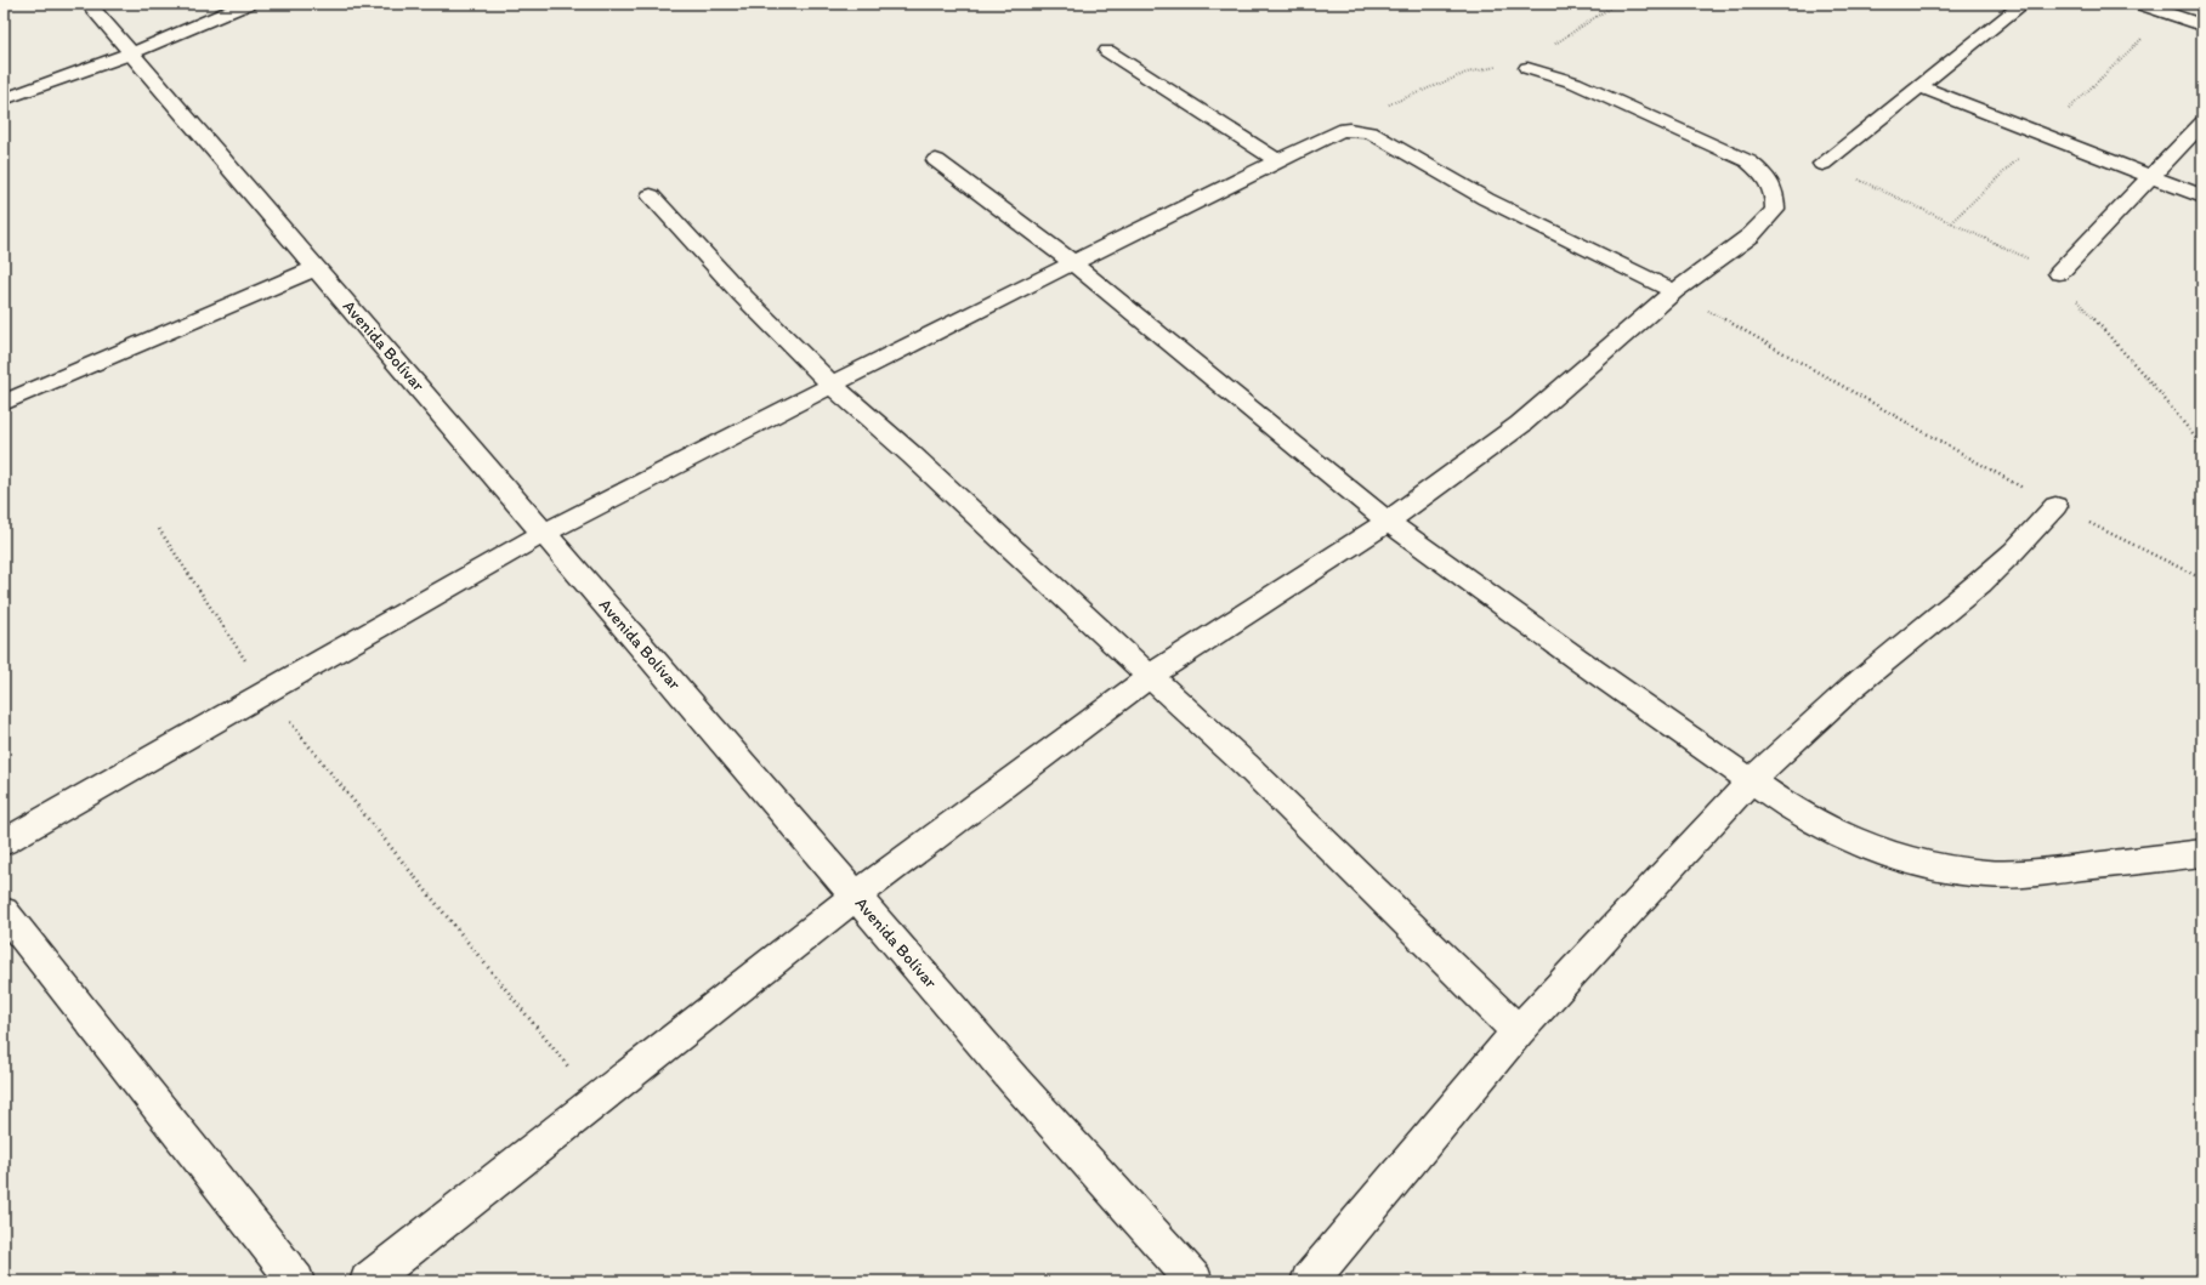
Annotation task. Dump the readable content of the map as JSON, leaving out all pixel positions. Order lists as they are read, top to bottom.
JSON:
{
  "streets": {
    "street": ["Avenida Bolívar"]
  }
}
